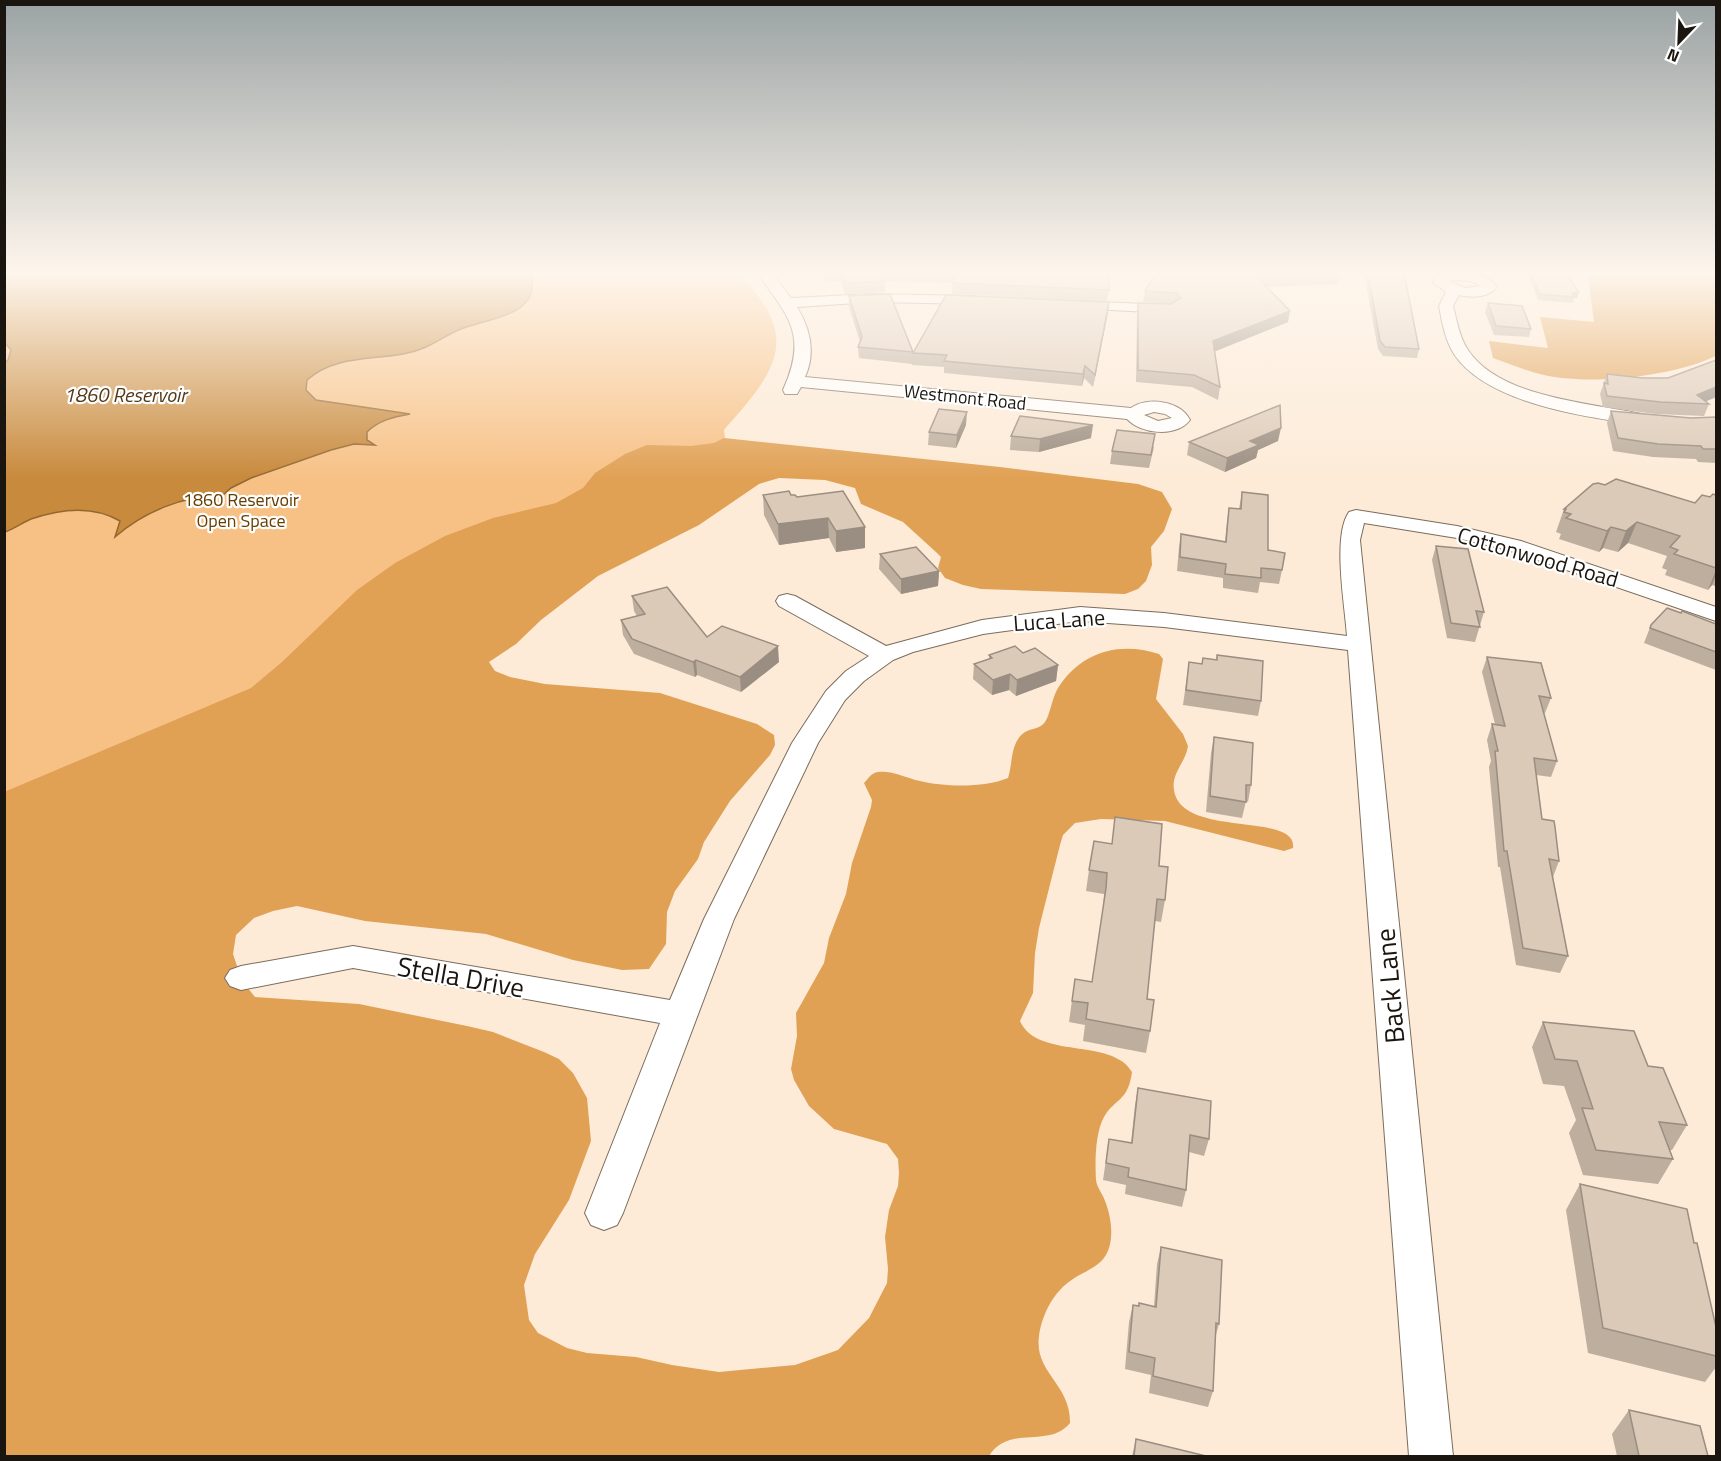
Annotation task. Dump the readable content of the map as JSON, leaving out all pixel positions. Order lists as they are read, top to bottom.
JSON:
{
  "streets": {
    "street": [
      "Westmont Road",
      "Cottonwood Road",
      "Luca Lane",
      "Stella Drive",
      "Back Lane"
    ]
  },
  "crossings": [
    ["Cottonwood Road", "Back Lane"],
    ["Luca Lane", "Stella Drive"],
    ["Luca Lane", "Back Lane"]
  ],
  "water": ["1860 Reservoir"],
  "parks": ["1860 Reservoir Open Space"],
  "north": "bottom left"
}
